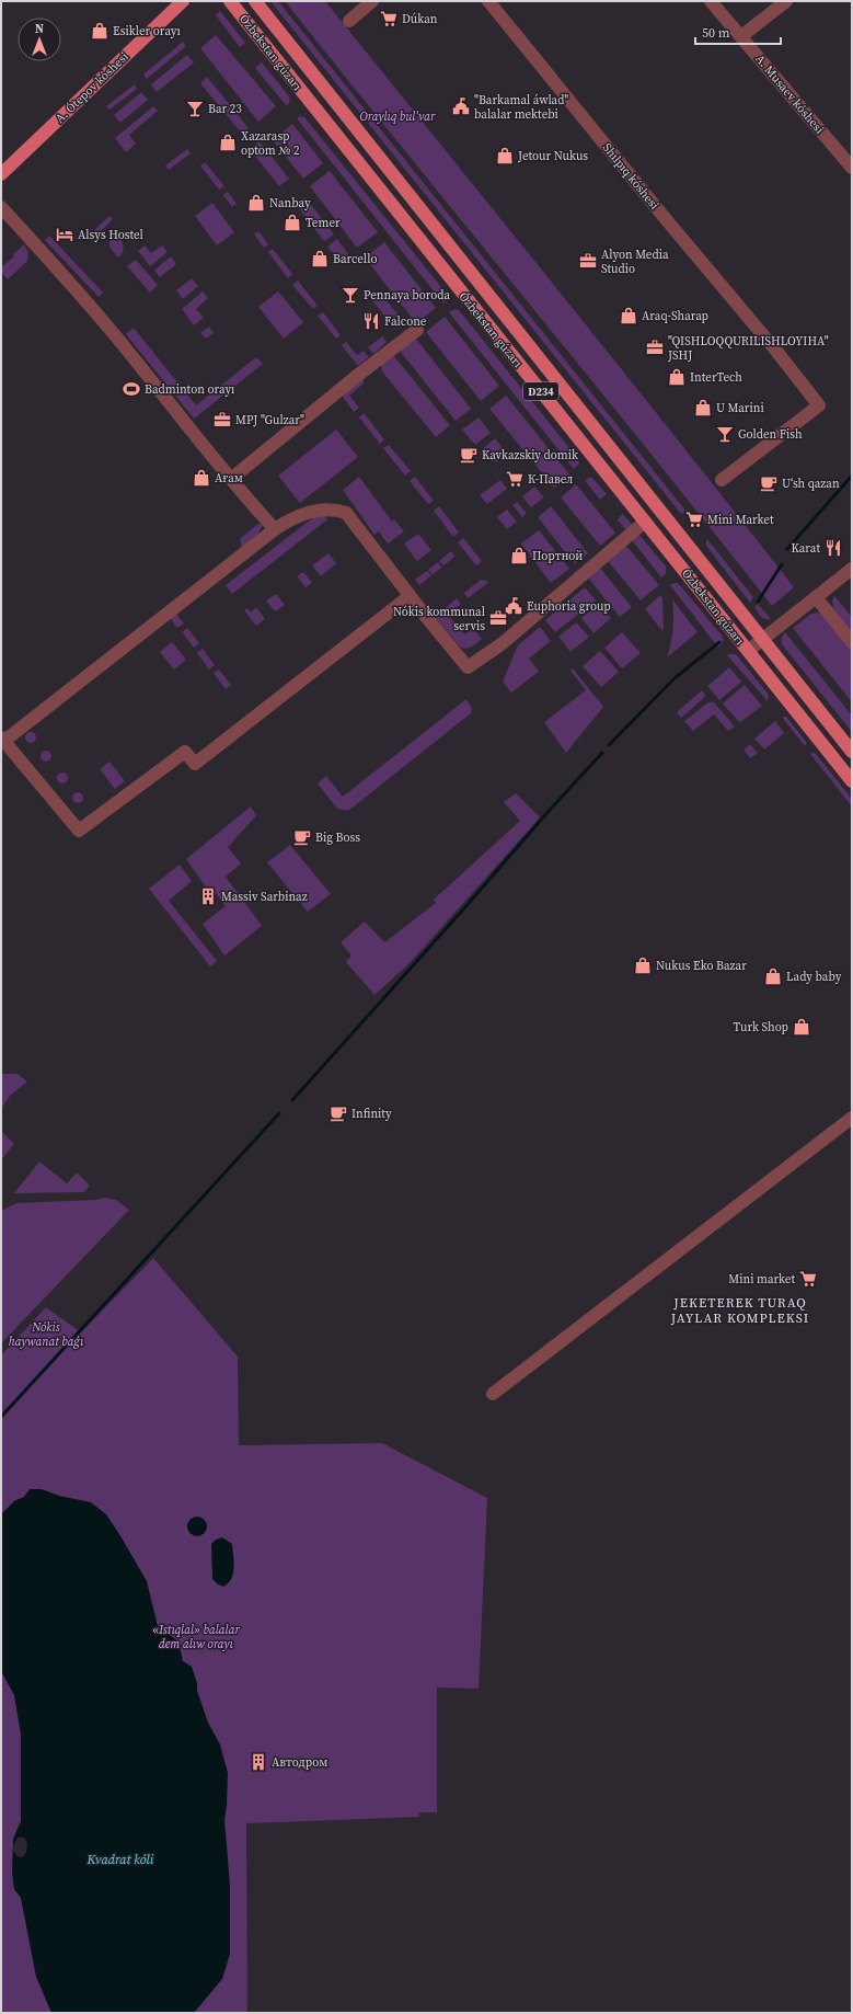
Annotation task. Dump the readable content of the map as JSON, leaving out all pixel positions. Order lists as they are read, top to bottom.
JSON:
{
  "streets": {
    "main road": ["Ózbekstan gúzarı", "A. Ótepov kóshesi", "D234"],
    "street": ["A. Musaev kóshesi", "Shılpıq kóshesi"]
  },
  "districts": ["JEKETEREK TURAQ JAYLAR KOMPLEKSI"],
  "water": ["Kvadrat kóli"],
  "parks": ["Oraylıq bul'var", "Nókis haywanat baǵı", "«Istıqlal» balalar dem alıw orayı"],
  "places": {
    "supermarket": [
      "Dúkan",
      "К-Павел",
      "Mini Market",
      "Mini market"
    ],
    "shop": [
      "Esikler orayı",
      "Xazarasp optom № 2",
      "Jetour Nukus",
      "Nanbay",
      "Temer",
      "Barcello",
      "Araq-Sharap",
      "InterTech",
      "U Marini",
      "Ағам",
      "Портной",
      "Nukus Eko Bazar",
      "Lady baby",
      "Turk Shop"
    ],
    "public building": ["\"Barkamal áwlad\" balalar mektebi", "Euphoria group"],
    "bar": ["Bar 23", "Pennaya boroda", "Golden Fish"],
    "hotel": ["Alsys Hostel"],
    "office": [
      "Alyon Media Studio",
      "\"QISHLOQQURILISHLOYIHA\" JSHJ",
      "MPJ \"Gulzar\"",
      "Nókis kommunal servis"
    ],
    "restaurant": ["Falcone", "Karat"],
    "sports": ["Badminton orayı"],
    "cafe": [
      "Kavkazskiy domik",
      "Uʻsh qazan",
      "Big Boss",
      "Infinity"
    ],
    "building": ["Massiv Sarbinaz", "Автодром"]
  },
  "scale_bar": "50 m",
  "north": "top"
}
